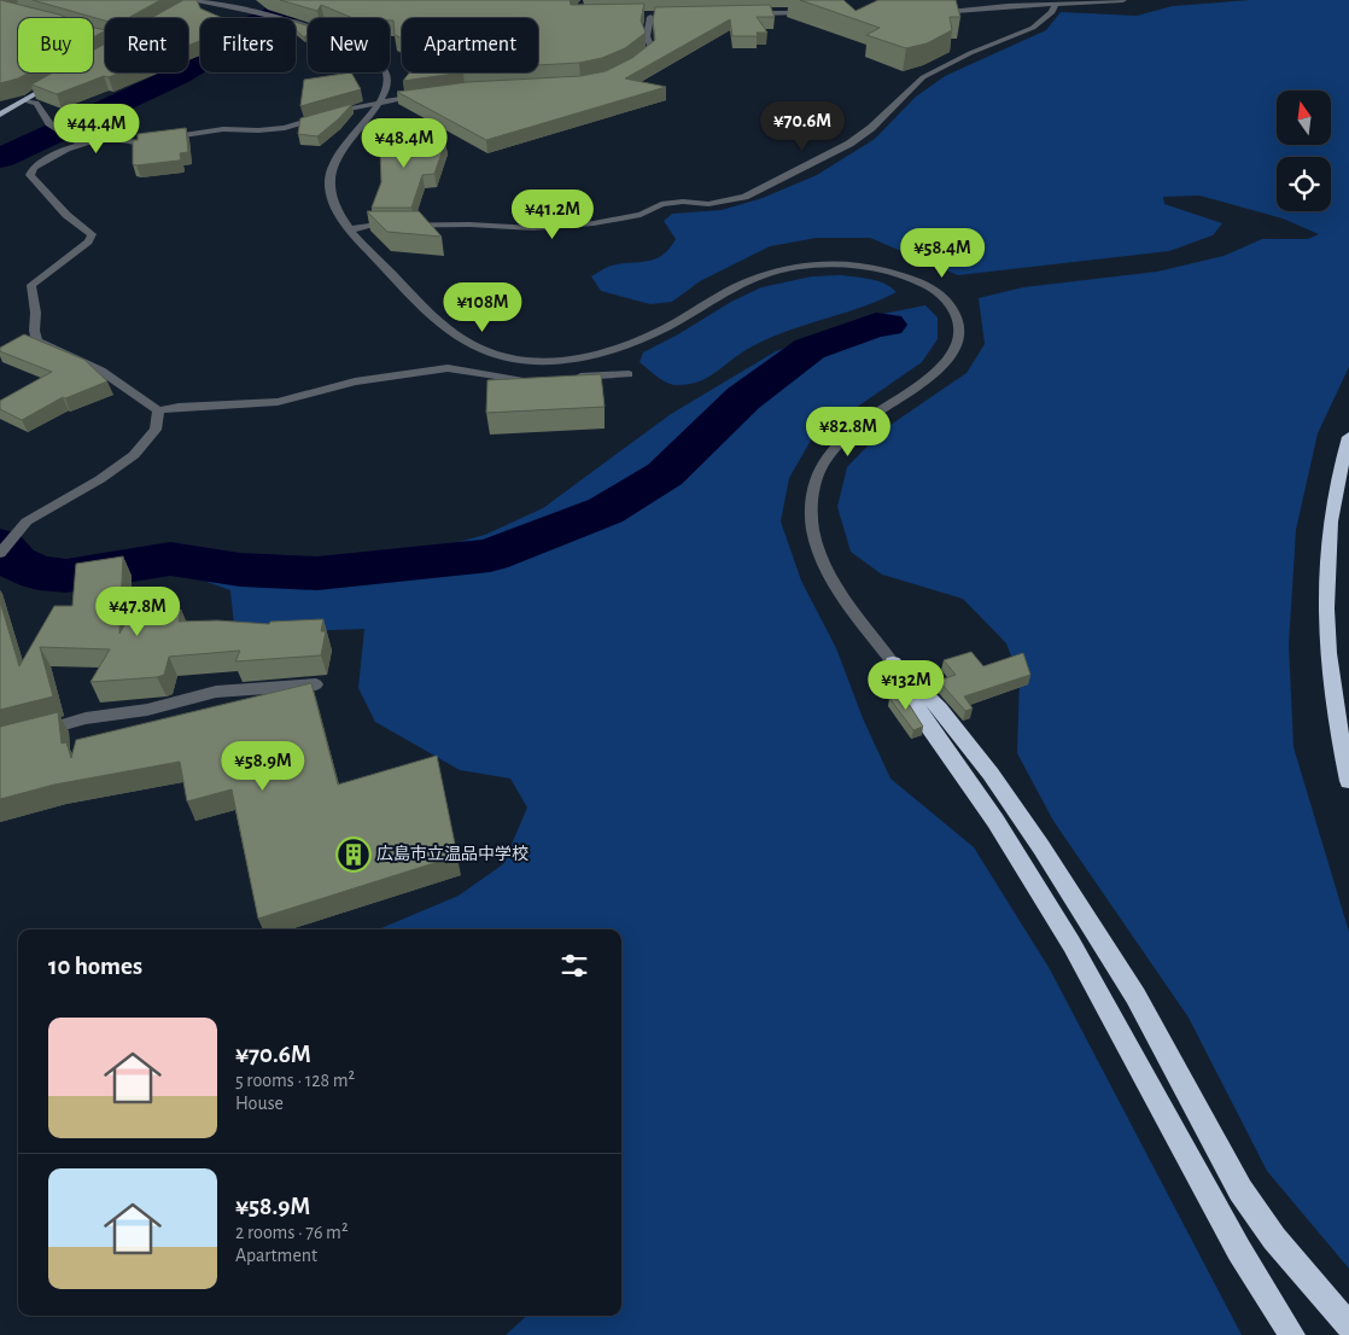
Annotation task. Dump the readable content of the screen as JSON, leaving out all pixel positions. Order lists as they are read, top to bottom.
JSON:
{
  "places": {
    "building": ["広島市立温品中学校"]
  },
  "north": "top",
  "page": {
    "chip": [
      "Buy",
      "Rent",
      "Filters",
      "New",
      "Apartment"
    ],
    "price": [
      "¥70.6M",
      "¥44.4M",
      "¥48.4M",
      "¥41.2M",
      "¥58.4M",
      "¥108M",
      "¥82.8M",
      "¥47.8M",
      "¥132M",
      "¥58.9M"
    ],
    "heading": "10 homes",
    "list": [
      {
        "name": "¥70.6M",
        "note": "5 rooms · 128 m² · House"
      },
      {
        "name": "¥58.9M",
        "note": "2 rooms · 76 m² · Apartment"
      }
    ]
  }
}
